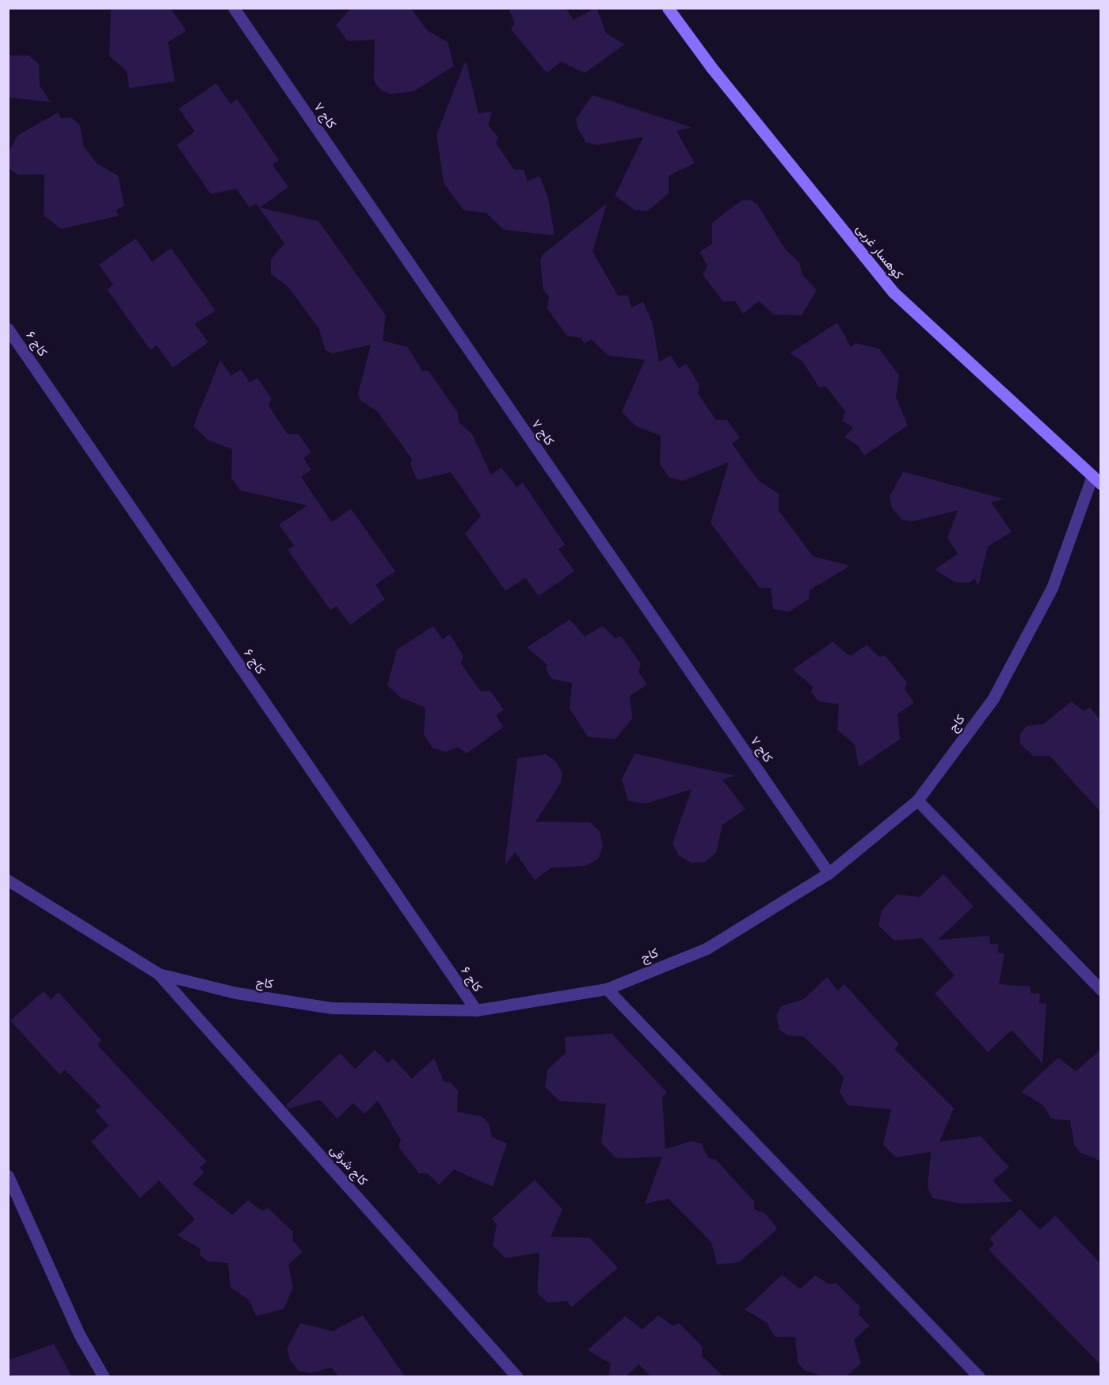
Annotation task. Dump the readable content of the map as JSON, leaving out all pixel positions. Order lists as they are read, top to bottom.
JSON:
{
  "streets": {
    "street": [
      "کاج ۷",
      "کوهسار غربی",
      "کاج ۶",
      "کاج",
      "کاج شرقی"
    ]
  },
  "crossings": [
    ["کاج ۷", "کاج"],
    ["کوهسار غربی", "کاج"],
    ["کاج ۶", "کاج"],
    ["کاج", "کاج شرقی"]
  ]
}
